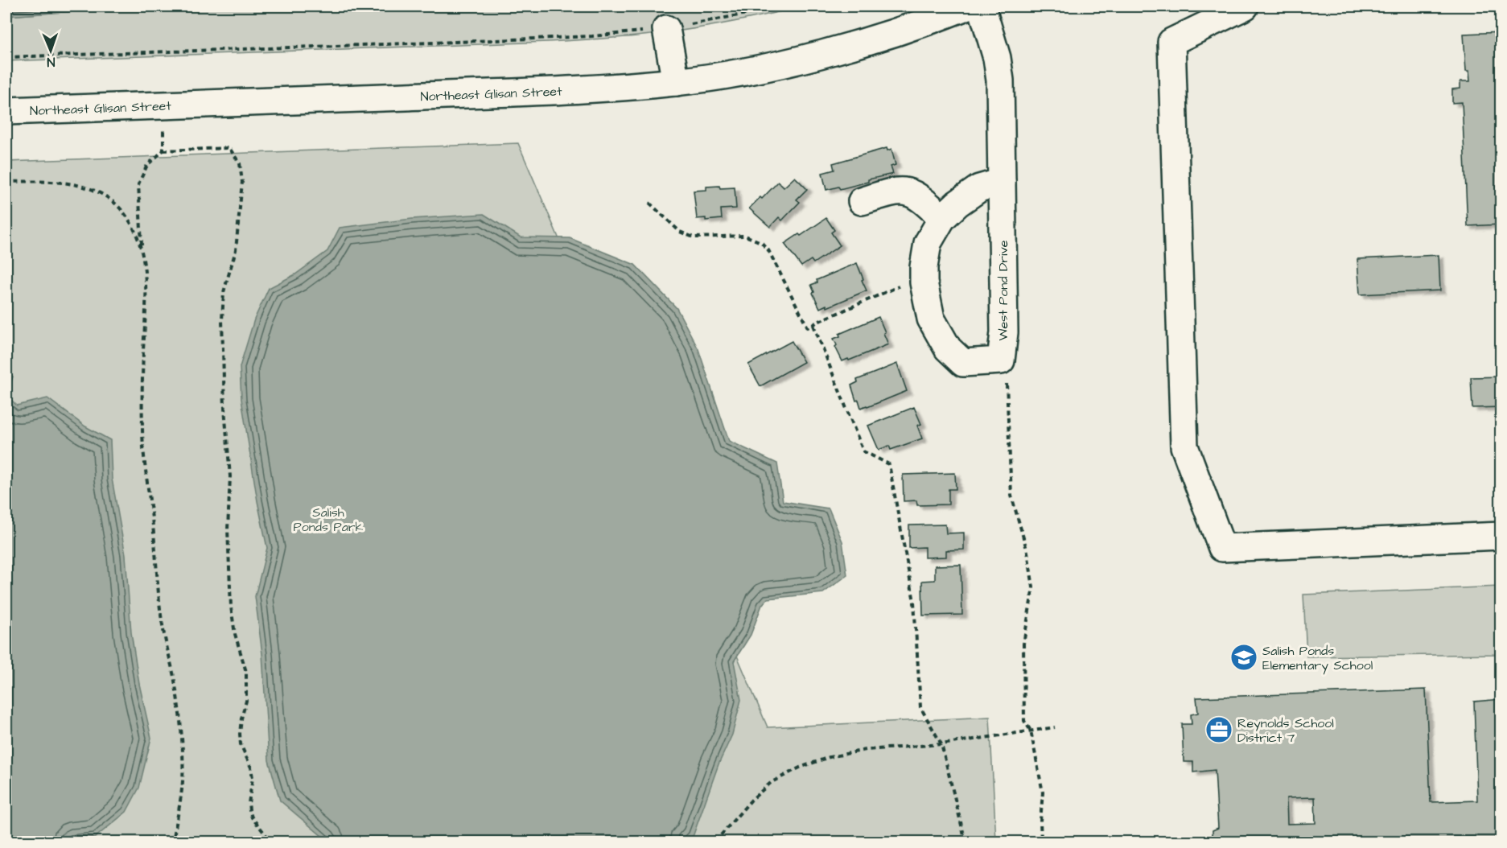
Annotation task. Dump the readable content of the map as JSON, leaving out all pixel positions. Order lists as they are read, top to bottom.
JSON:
{
  "streets": {
    "main road": ["Northeast Glisan Street", "West Pond Drive"]
  },
  "parks": ["Salish Ponds Park"],
  "places": {
    "school or university": ["Salish Ponds Elementary School"],
    "office": ["Reynolds School District 7"]
  },
  "north": "bottom"
}
